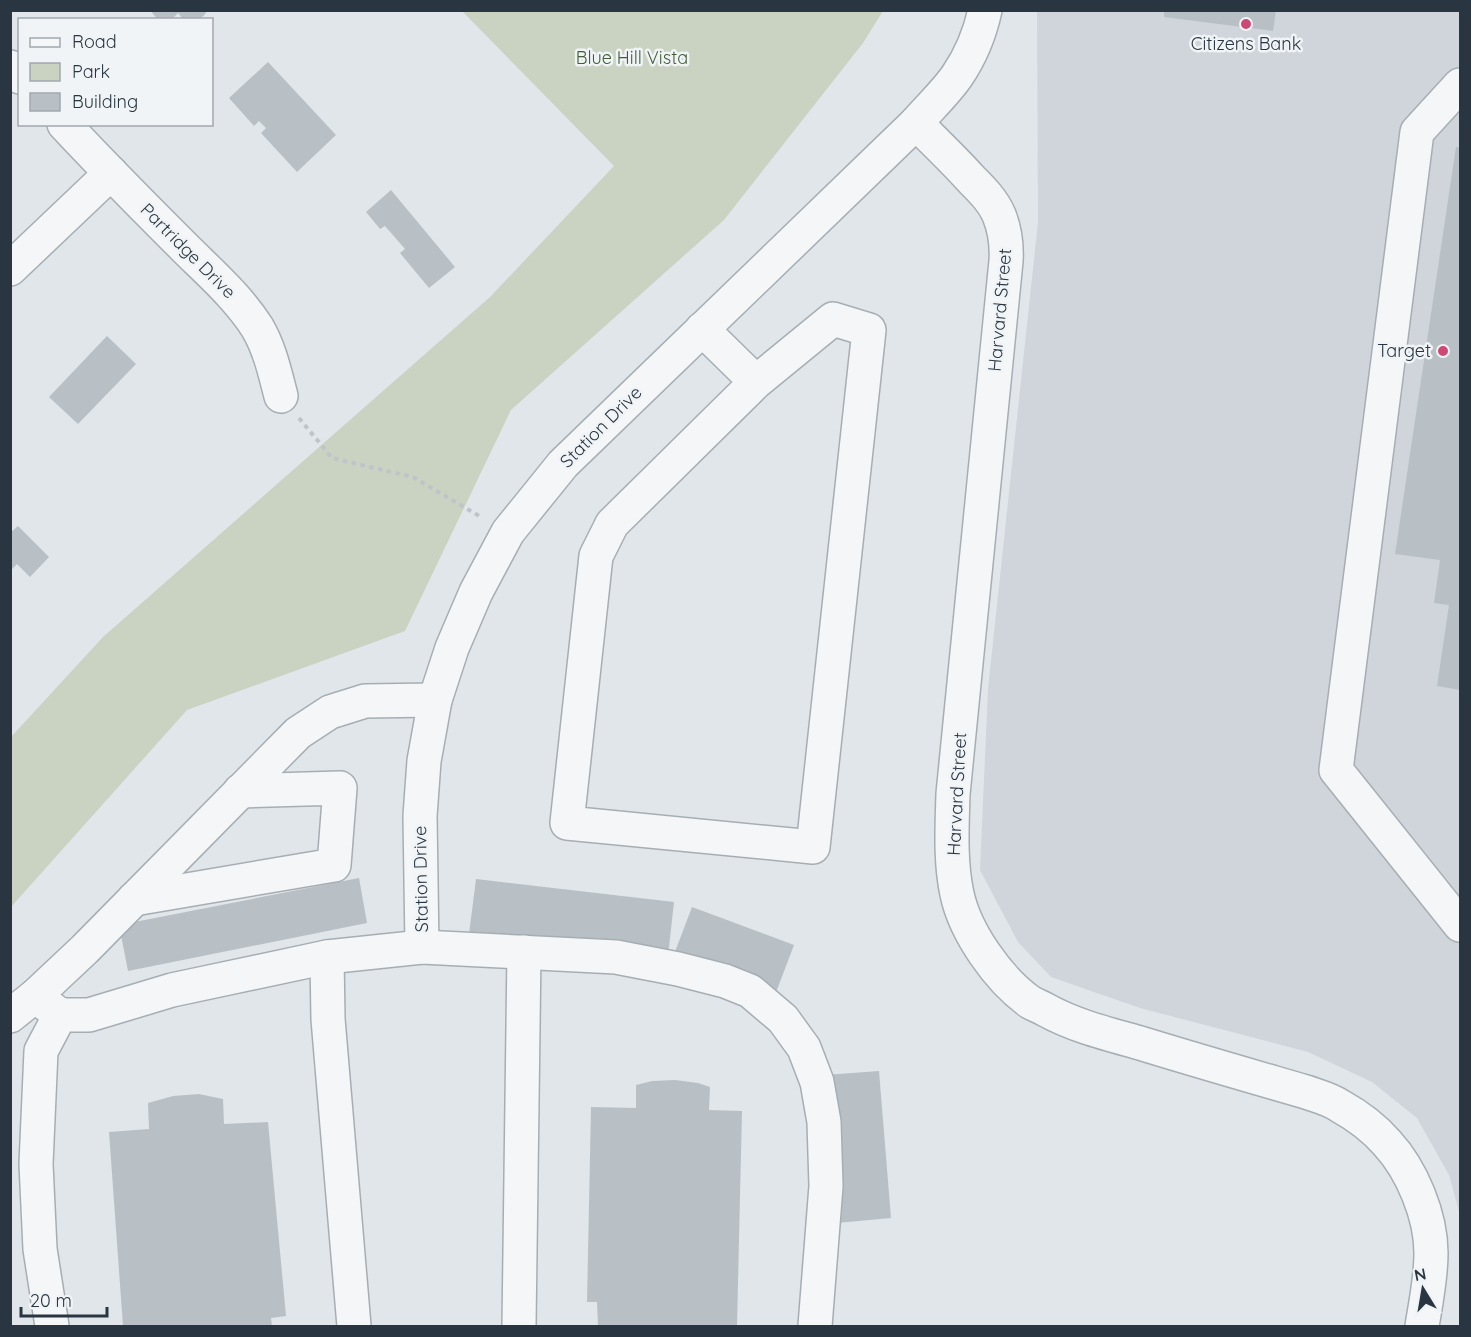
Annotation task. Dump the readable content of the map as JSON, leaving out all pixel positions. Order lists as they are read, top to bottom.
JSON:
{
  "streets": {
    "street": ["Partridge Drive", "Harvard Street", "Station Drive"]
  },
  "crossings": [
    ["Harvard Street", "Station Drive"]
  ],
  "parks": ["Blue Hill Vista"],
  "places": ["Citizens Bank", "Target"],
  "legend": ["Road", "Park", "Building"],
  "scale_bar": "20 m",
  "north": "top"
}
